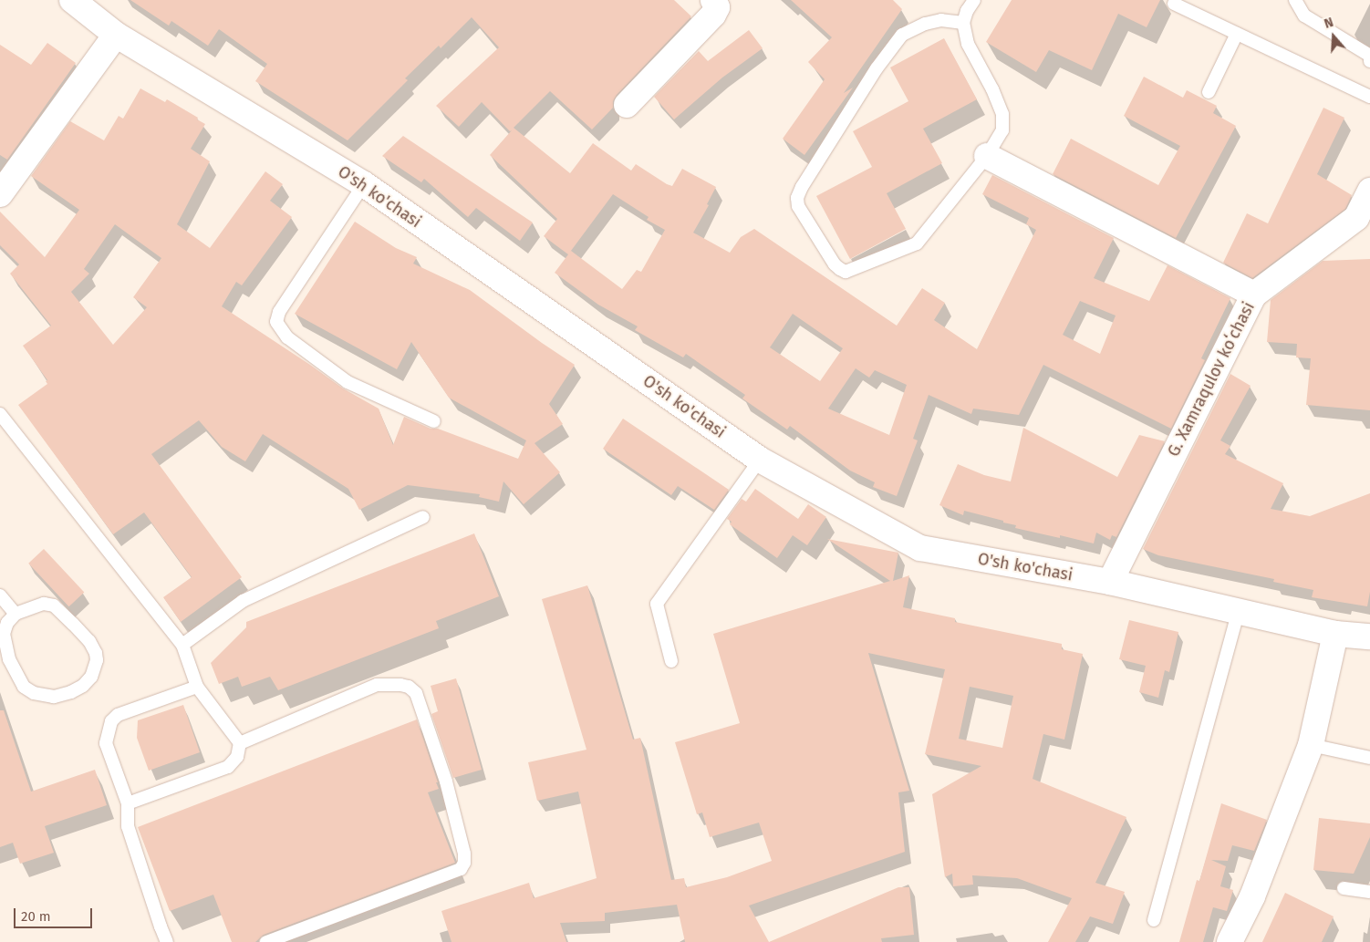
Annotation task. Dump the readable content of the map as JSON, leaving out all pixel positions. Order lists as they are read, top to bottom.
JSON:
{
  "streets": {
    "street": ["O'sh ko'chasi", "G. Xamraqulov koʻchasi"]
  },
  "crossings": [
    ["O'sh ko'chasi", "G. Xamraqulov koʻchasi"]
  ],
  "scale_bar": "20 m",
  "north": "top"
}
